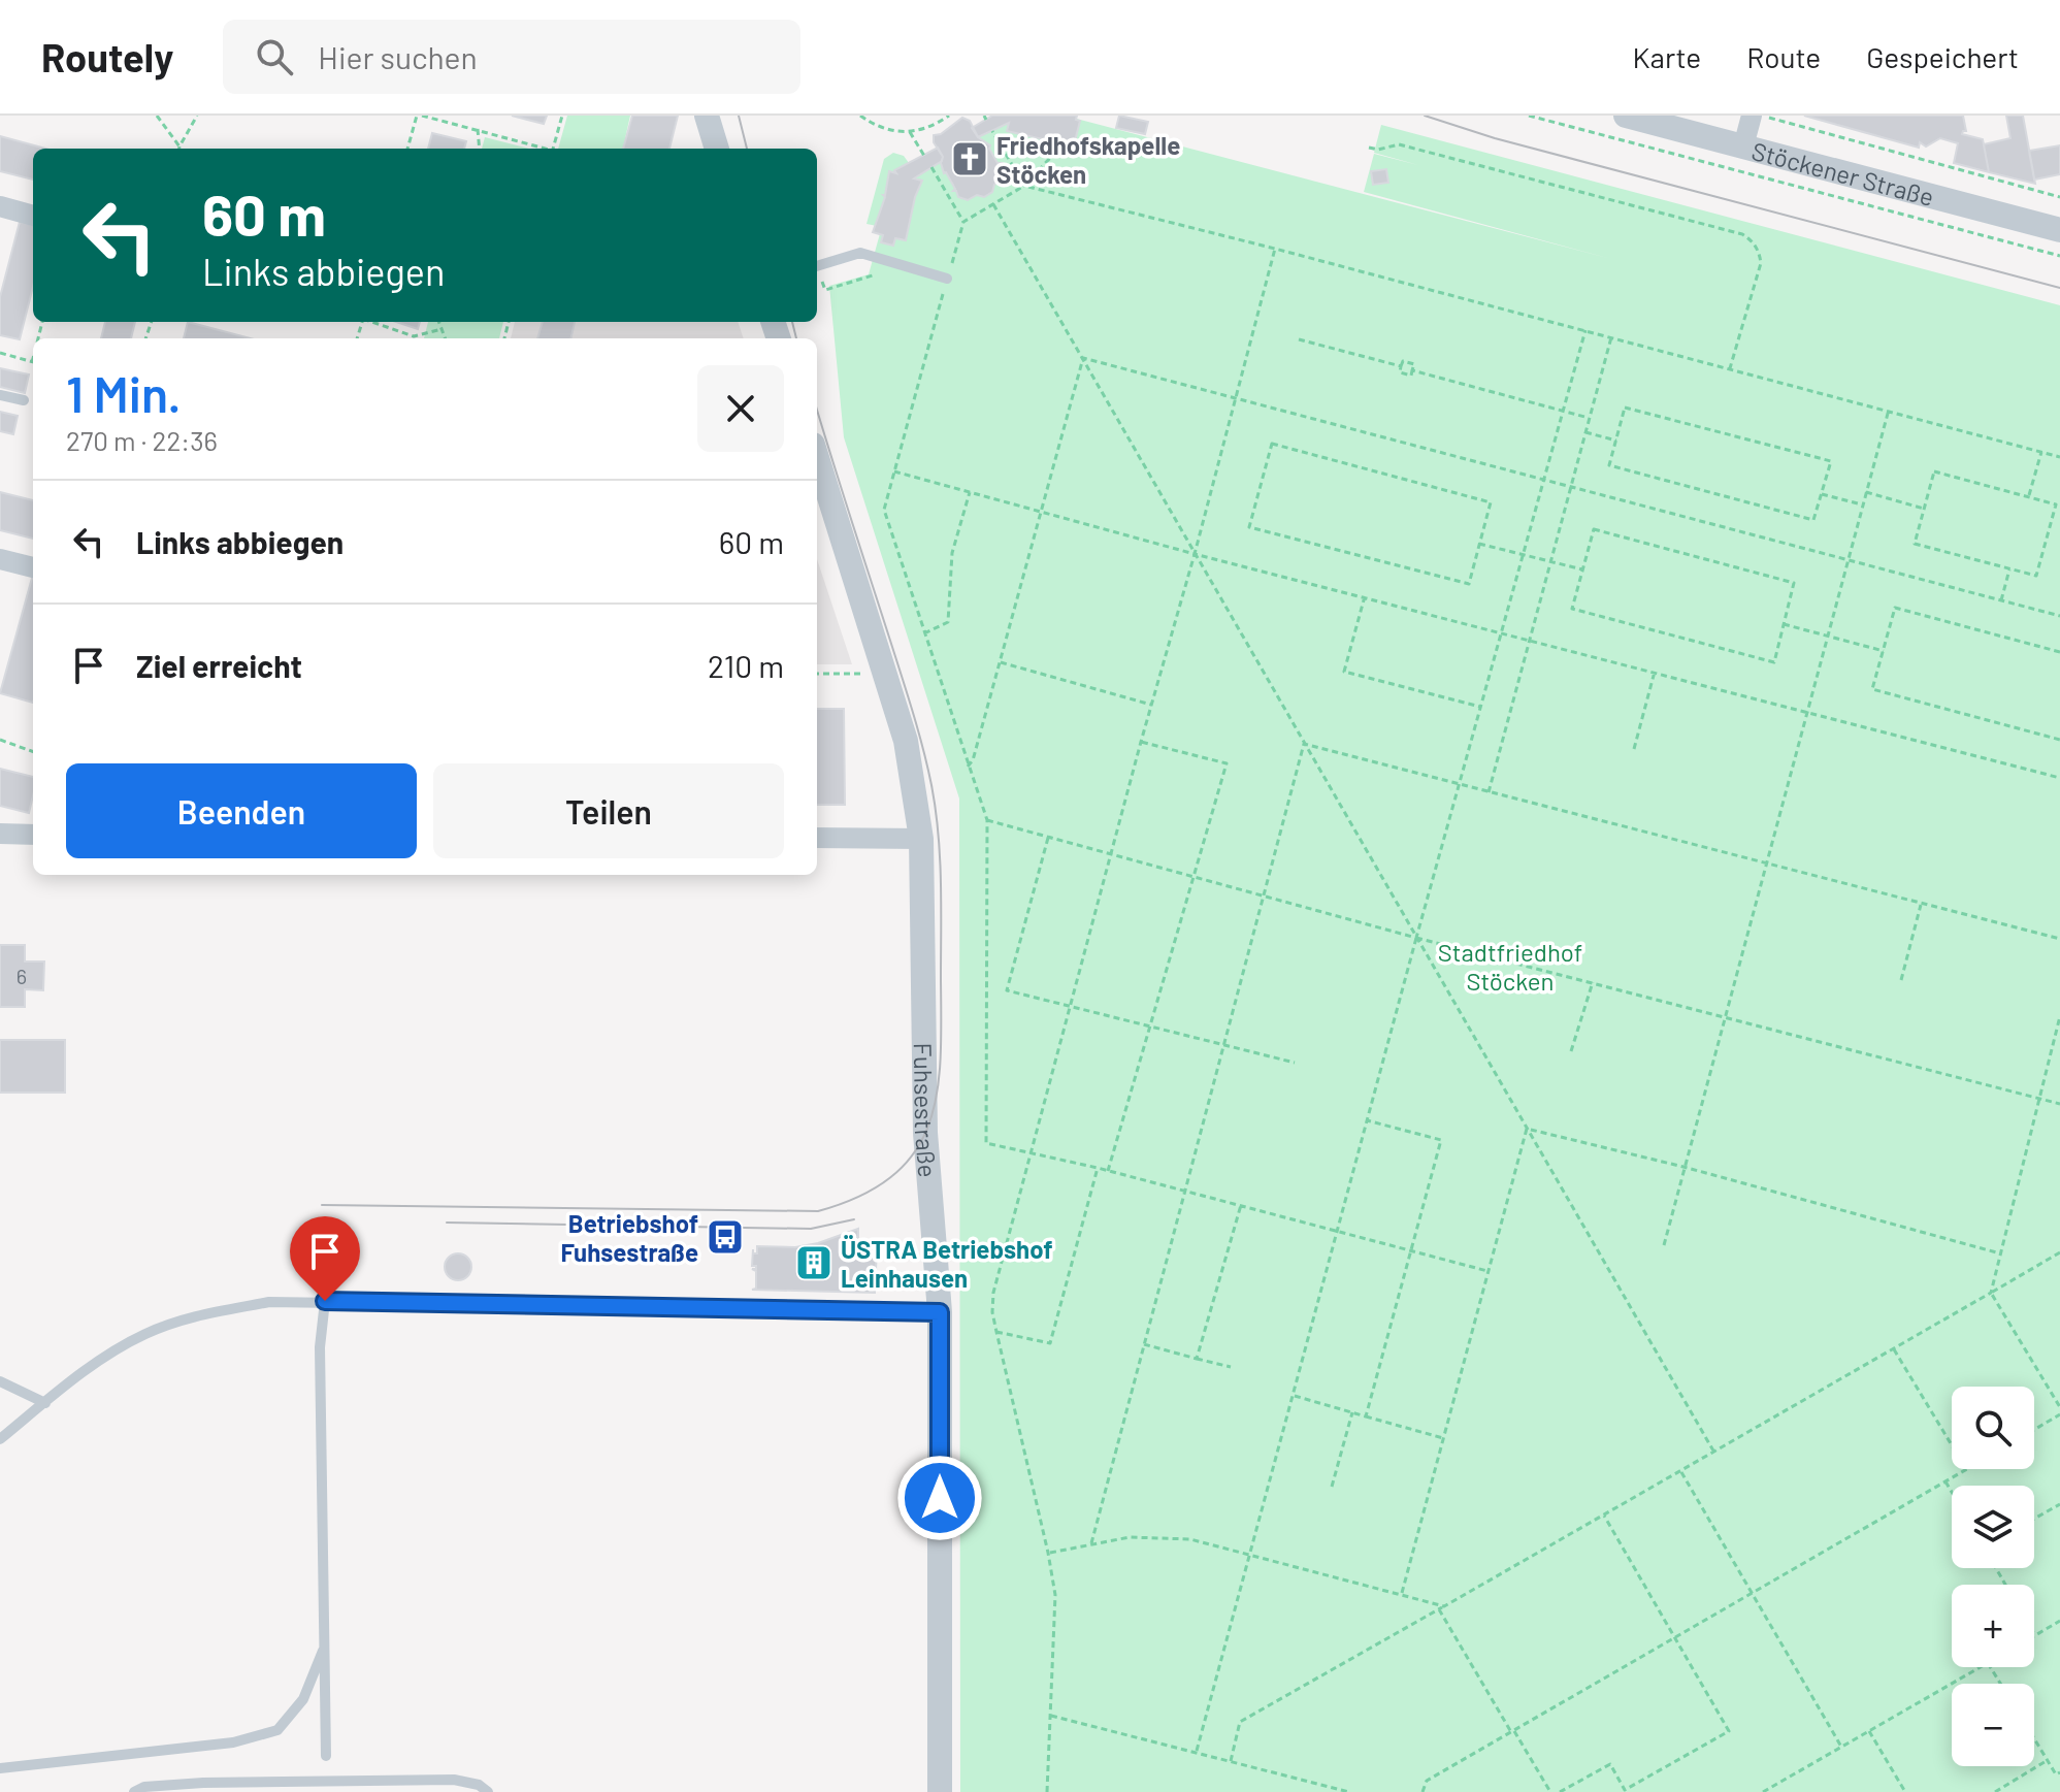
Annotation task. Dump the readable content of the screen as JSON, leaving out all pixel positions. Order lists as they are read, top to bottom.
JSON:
{
  "streets": {
    "street": ["Stöckener Straße", "Fuhsestraße"]
  },
  "parks": ["Stadtfriedhof Stöcken"],
  "places": {
    "church": ["Friedhofskapelle Stöcken"],
    "bus stop": ["Betriebshof Fuhsestraße"],
    "building": ["ÜSTRA Betriebshof Leinhausen"]
  },
  "house_numbers": ["6"],
  "page": {
    "header": "Routely",
    "search": "Hier suchen",
    "nav": ["Karte", "Route", "Gespeichert"],
    "turn": ["60 m", "Links abbiegen"],
    "heading": ["1 Min.", "270 m · 22:36"],
    "list": [
      {
        "name": "Links abbiegen",
        "value": "60 m"
      },
      {
        "name": "Ziel erreicht",
        "value": "210 m"
      }
    ],
    "buttons": ["Beenden", "Teilen"],
    "map_buttons": ["+", "−"]
  }
}
